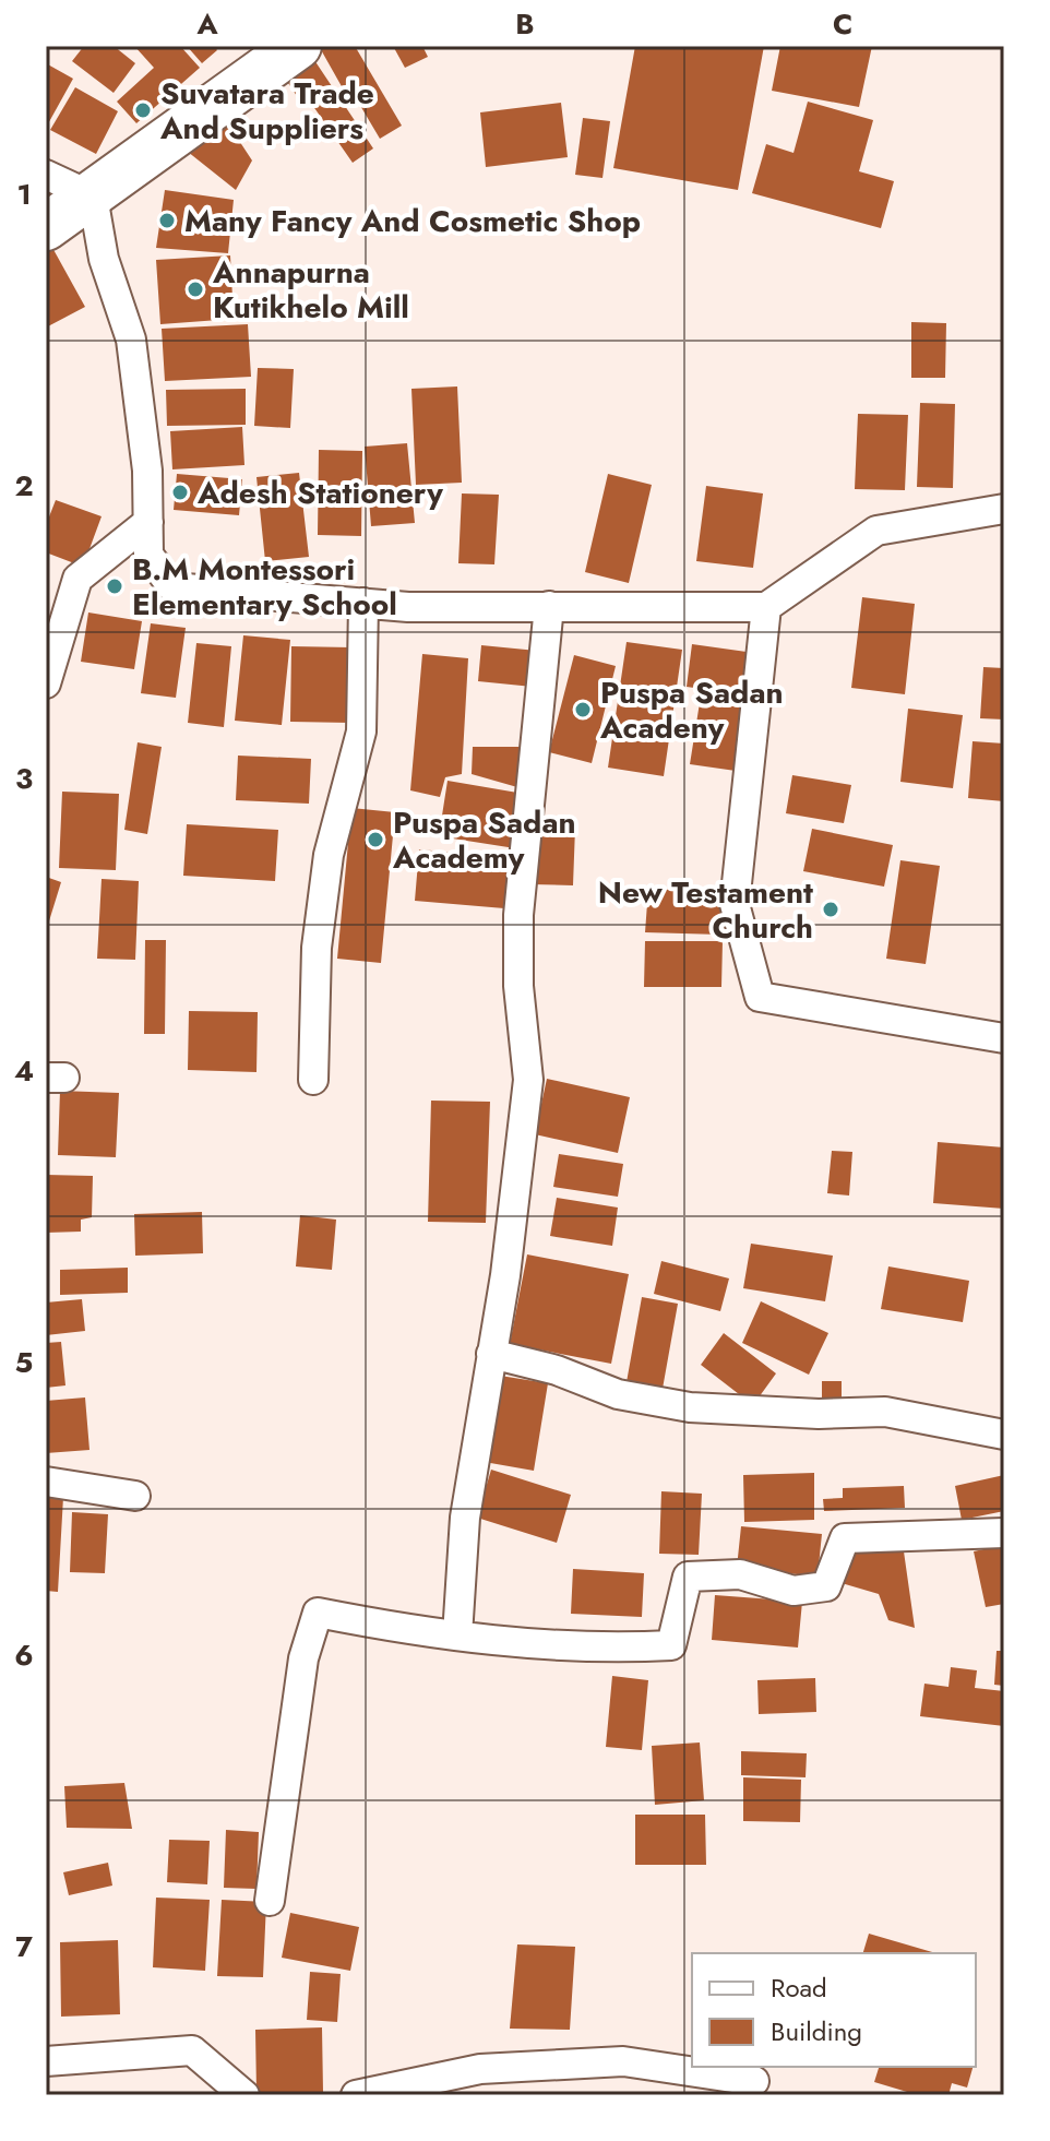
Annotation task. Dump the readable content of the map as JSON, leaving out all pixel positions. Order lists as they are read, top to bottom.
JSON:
{
  "places": [
    "Suvatara Trade And Suppliers",
    "Many Fancy And Cosmetic Shop",
    "Annapurna Kutikhelo Mill",
    "Adesh Stationery",
    "B.M Montessori Elementary School",
    "Puspa Sadan Acadeny",
    "Puspa Sadan Academy",
    "New Testament Church"
  ],
  "legend": ["Road", "Building"],
  "grid": {
    "columns": ["A", "B", "C"],
    "rows": [
      "1",
      "2",
      "3",
      "4",
      "5",
      "6",
      "7"
    ]
  }
}
